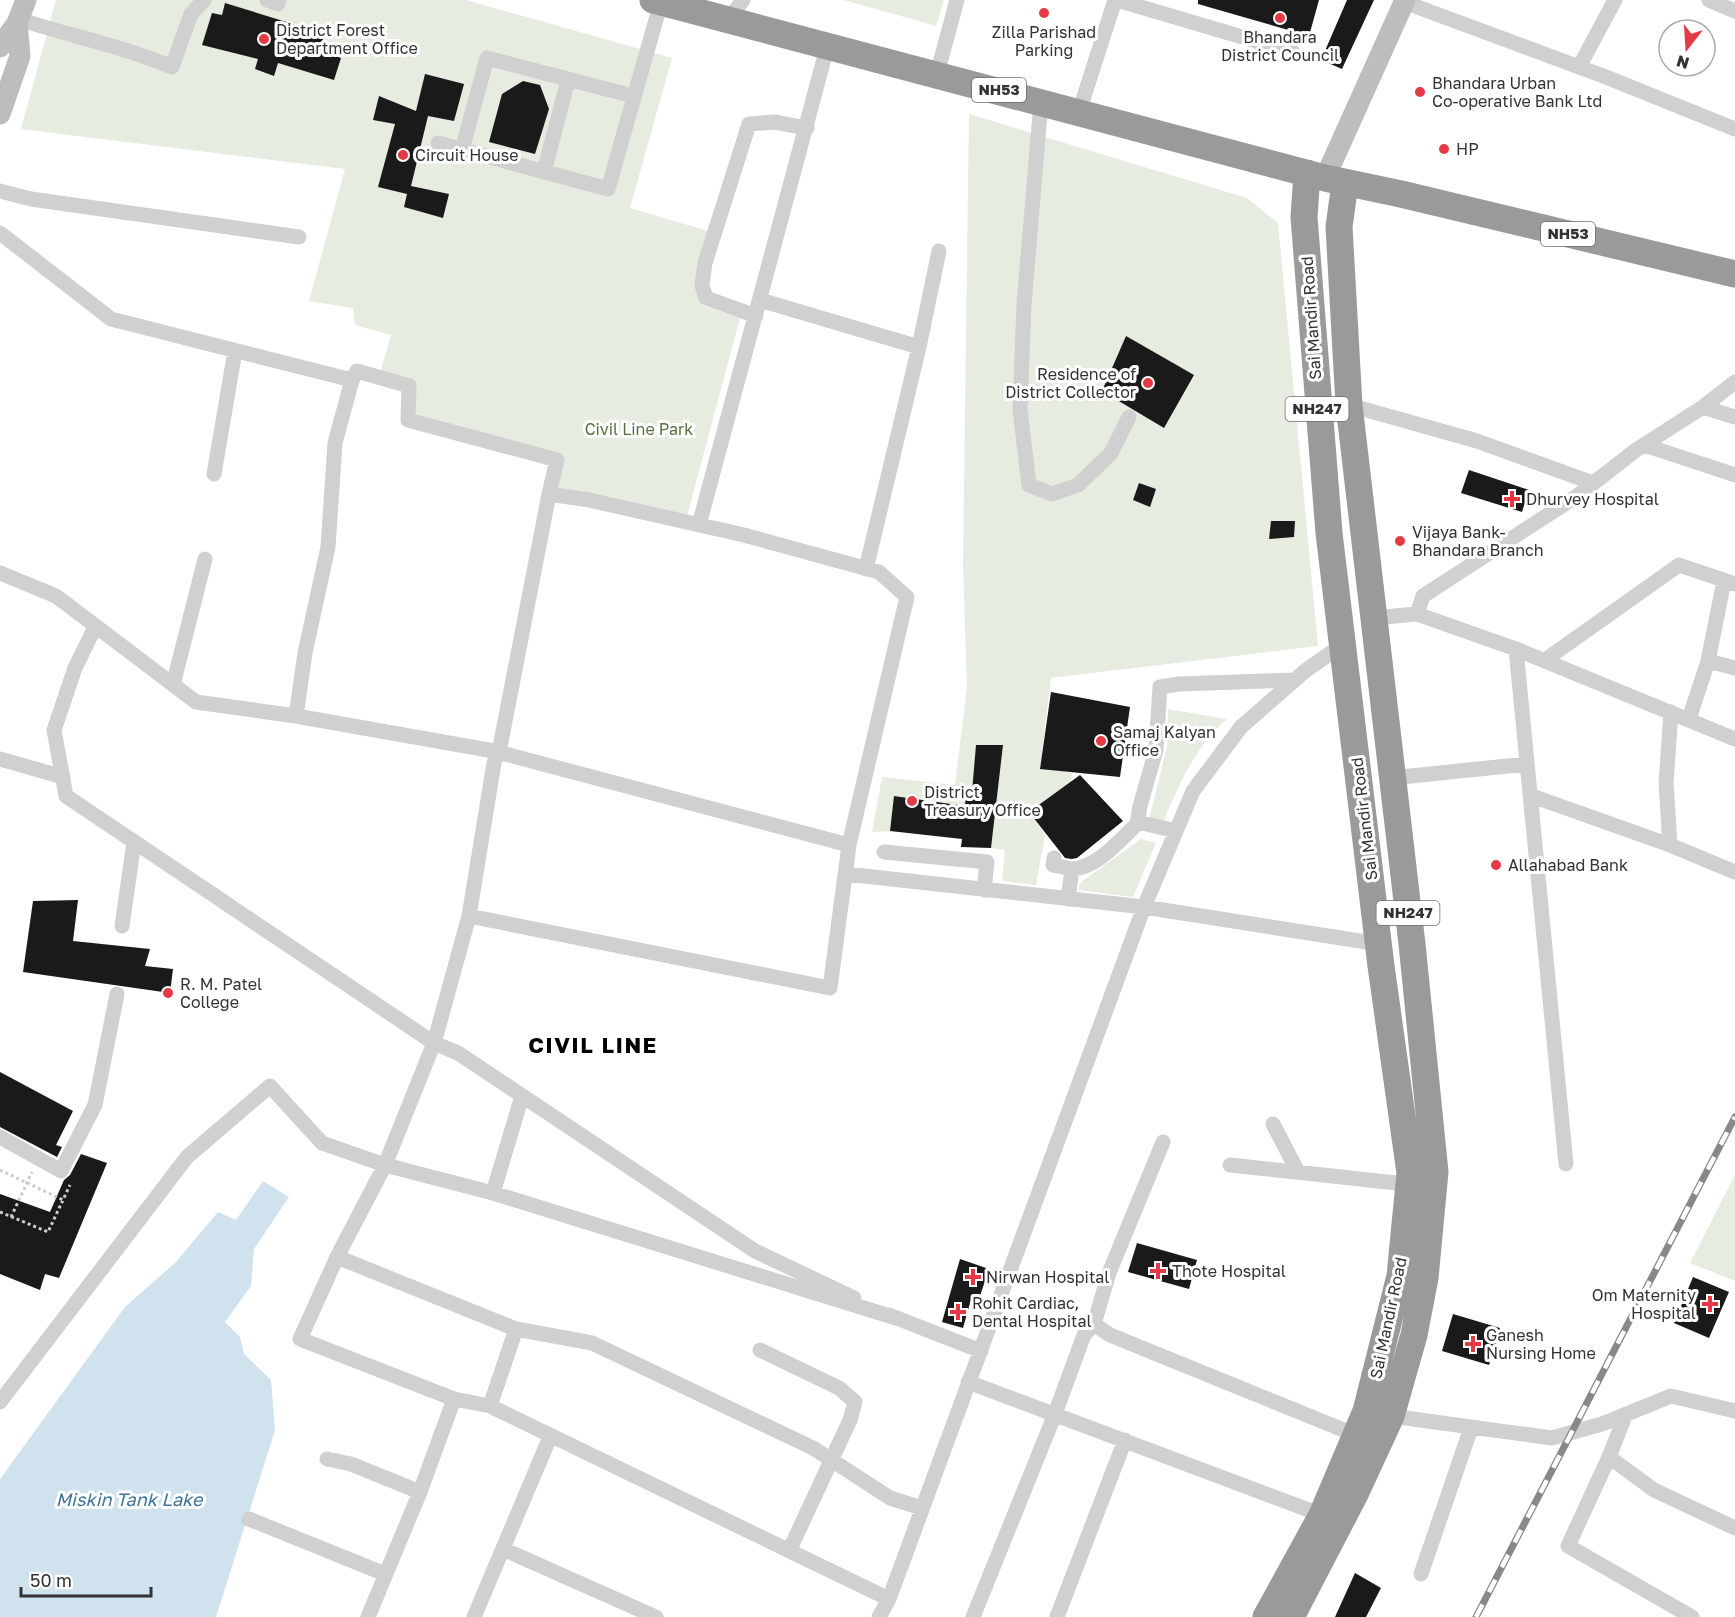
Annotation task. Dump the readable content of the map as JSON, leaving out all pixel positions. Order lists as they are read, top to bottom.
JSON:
{
  "streets": {
    "highway": ["NH53", "Sai Mandir Road", "NH247"]
  },
  "crossings": [
    ["NH53", "Sai Mandir Road"]
  ],
  "districts": ["CIVIL LINE"],
  "water": ["Miskin Tank Lake"],
  "parks": ["Civil Line Park"],
  "places": {
    "other": [
      "Zilla Parishad Parking",
      "Bhandara District Council",
      "District Forest Department Office",
      "Bhandara Urban Co-operative Bank Ltd",
      "HP",
      "Circuit House",
      "Residence of District Collector",
      "Vijaya Bank- Bhandara Branch",
      "Samaj Kalyan Office",
      "District Treasury Office",
      "Allahabad Bank",
      "R. M. Patel College"
    ],
    "health": [
      "Dhurvey Hospital",
      "Thote Hospital",
      "Nirwan Hospital",
      "Om Maternity Hospital",
      "Rohit Cardiac, Dental Hospital",
      "Ganesh Nursing Home"
    ]
  },
  "scale_bar": "50 m",
  "north": "bottom"
}
